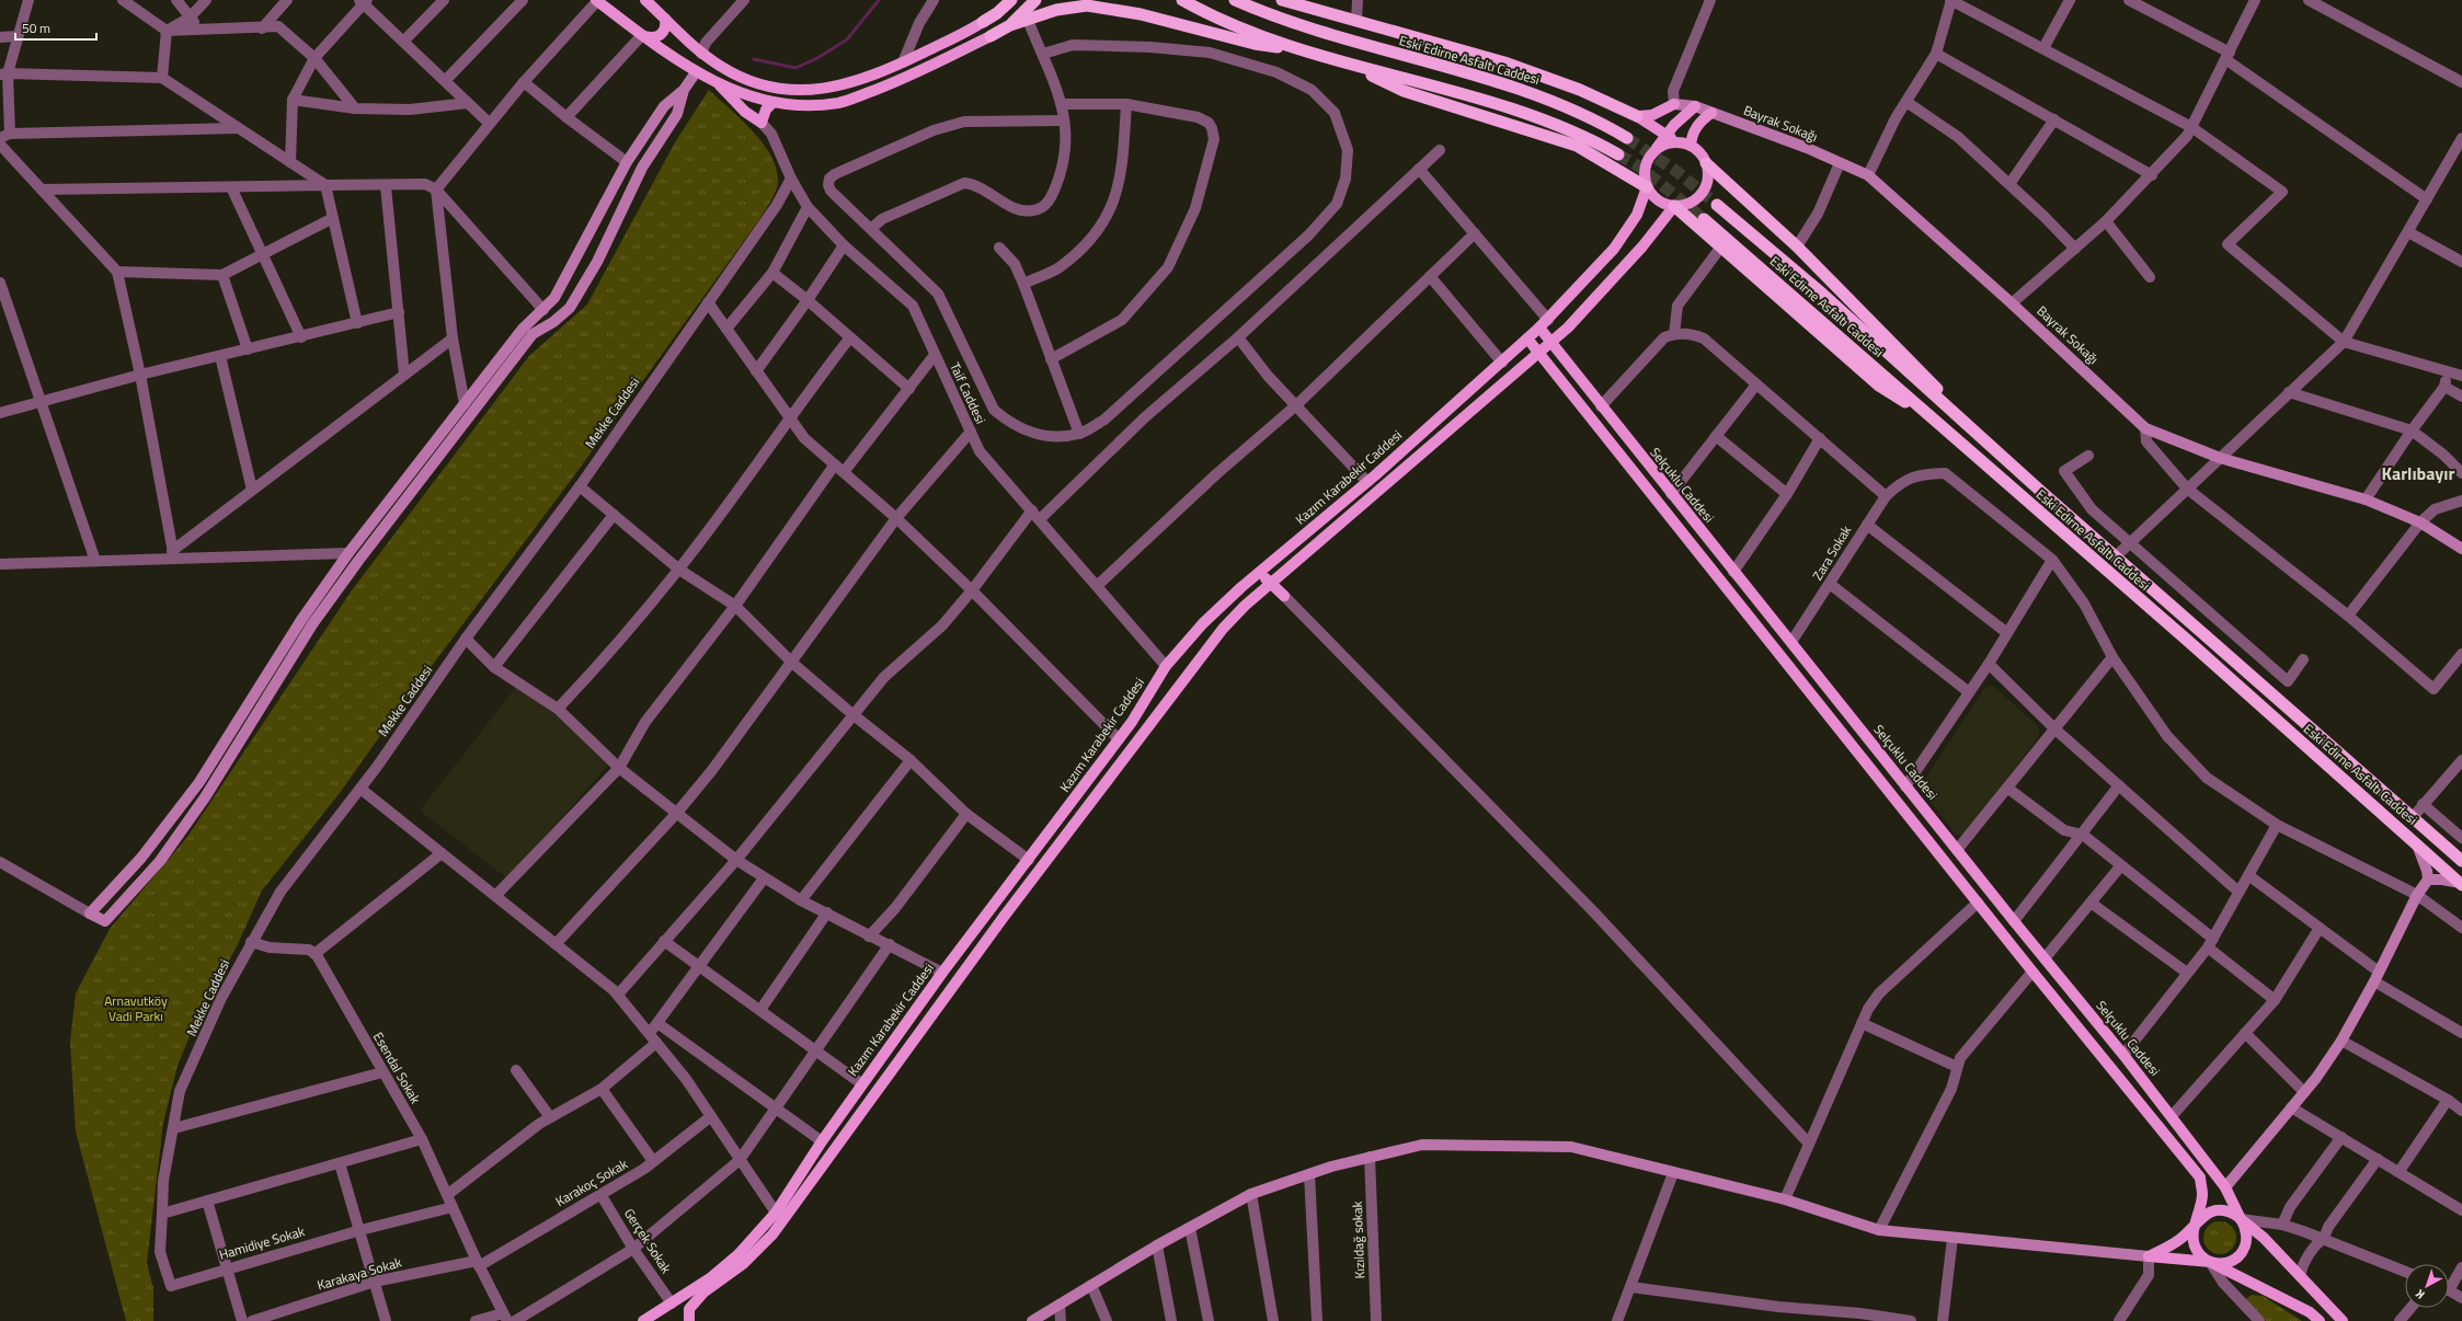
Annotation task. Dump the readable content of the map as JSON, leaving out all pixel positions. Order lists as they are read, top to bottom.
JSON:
{
  "streets": {
    "highway": ["Eski Edirne Asfaltı Caddesi"],
    "main road": ["Bayrak Sokağı", "Kazım Karabekir Caddesi", "Selçuklu Caddesi"],
    "street": [
      "Taif Caddesi",
      "Mekke Caddesi",
      "Zara Sokak",
      "Esendal Sokak",
      "Karakoç Sokak",
      "Kızıldağ sokak",
      "Gerçek Sokak",
      "Hamidiye Sokak",
      "Karakaya Sokak"
    ]
  },
  "crossings": [
    ["Taif Caddesi", "Mekke Caddesi"],
    ["Taif Caddesi", "Kazım Karabekir Caddesi"],
    ["Mekke Caddesi", "Hamidiye Sokak"],
    ["Kazım Karabekir Caddesi", "Selçuklu Caddesi"],
    ["Kazım Karabekir Caddesi", "Gerçek Sokak"],
    ["Selçuklu Caddesi", "Zara Sokak"],
    ["Esendal Sokak", "Karakoç Sokak"],
    ["Esendal Sokak", "Hamidiye Sokak"],
    ["Esendal Sokak", "Karakaya Sokak"],
    ["Karakoç Sokak", "Gerçek Sokak"],
    ["Karakoç Sokak", "Karakaya Sokak"]
  ],
  "districts": ["Karlıbayır"],
  "parks": ["Arnavutköy Vadi Parkı"],
  "scale_bar": "50 m",
  "north": "bottom left"
}
